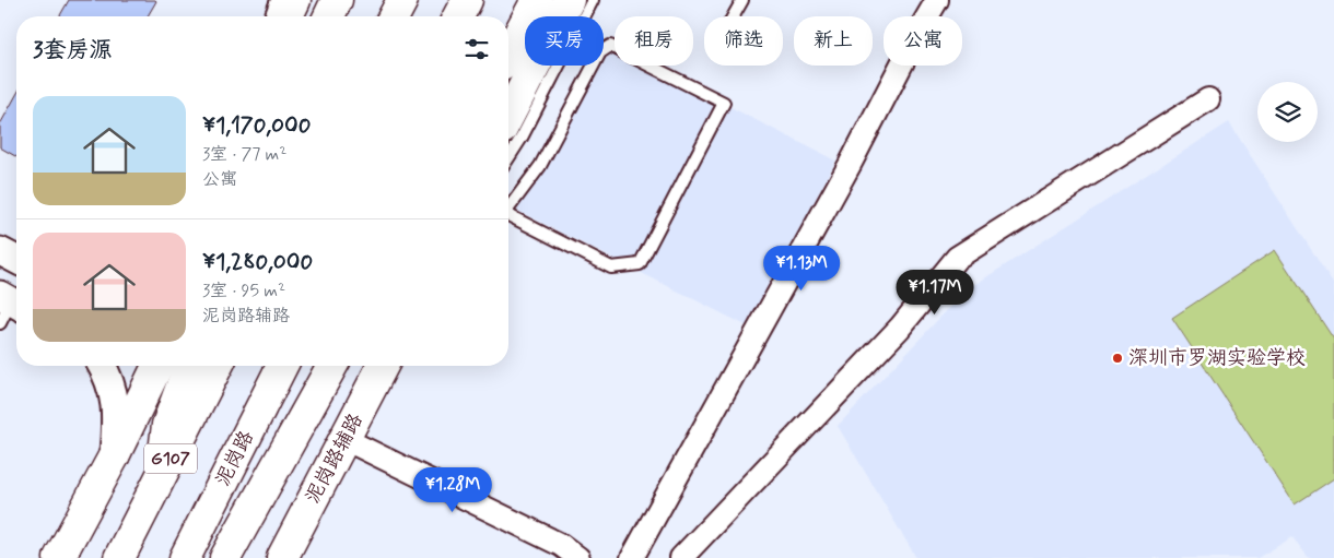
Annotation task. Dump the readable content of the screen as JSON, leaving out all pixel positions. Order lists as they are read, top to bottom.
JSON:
{
  "streets": {
    "main road": ["G107", "泥岗路", "泥岗路辅路"]
  },
  "places": ["深圳市罗湖实验学校"],
  "page": {
    "chip": [
      "买房",
      "租房",
      "筛选",
      "新上",
      "公寓"
    ],
    "heading": "3套房源",
    "list": [
      {
        "name": "¥1,170,000",
        "note": "3室 · 77 m² · 公寓"
      },
      {
        "name": "¥1,280,000",
        "note": "3室 · 95 m² · 泥岗路辅路"
      }
    ],
    "price": ["¥1.13M", "¥1.17M", "¥1.28M"]
  }
}
